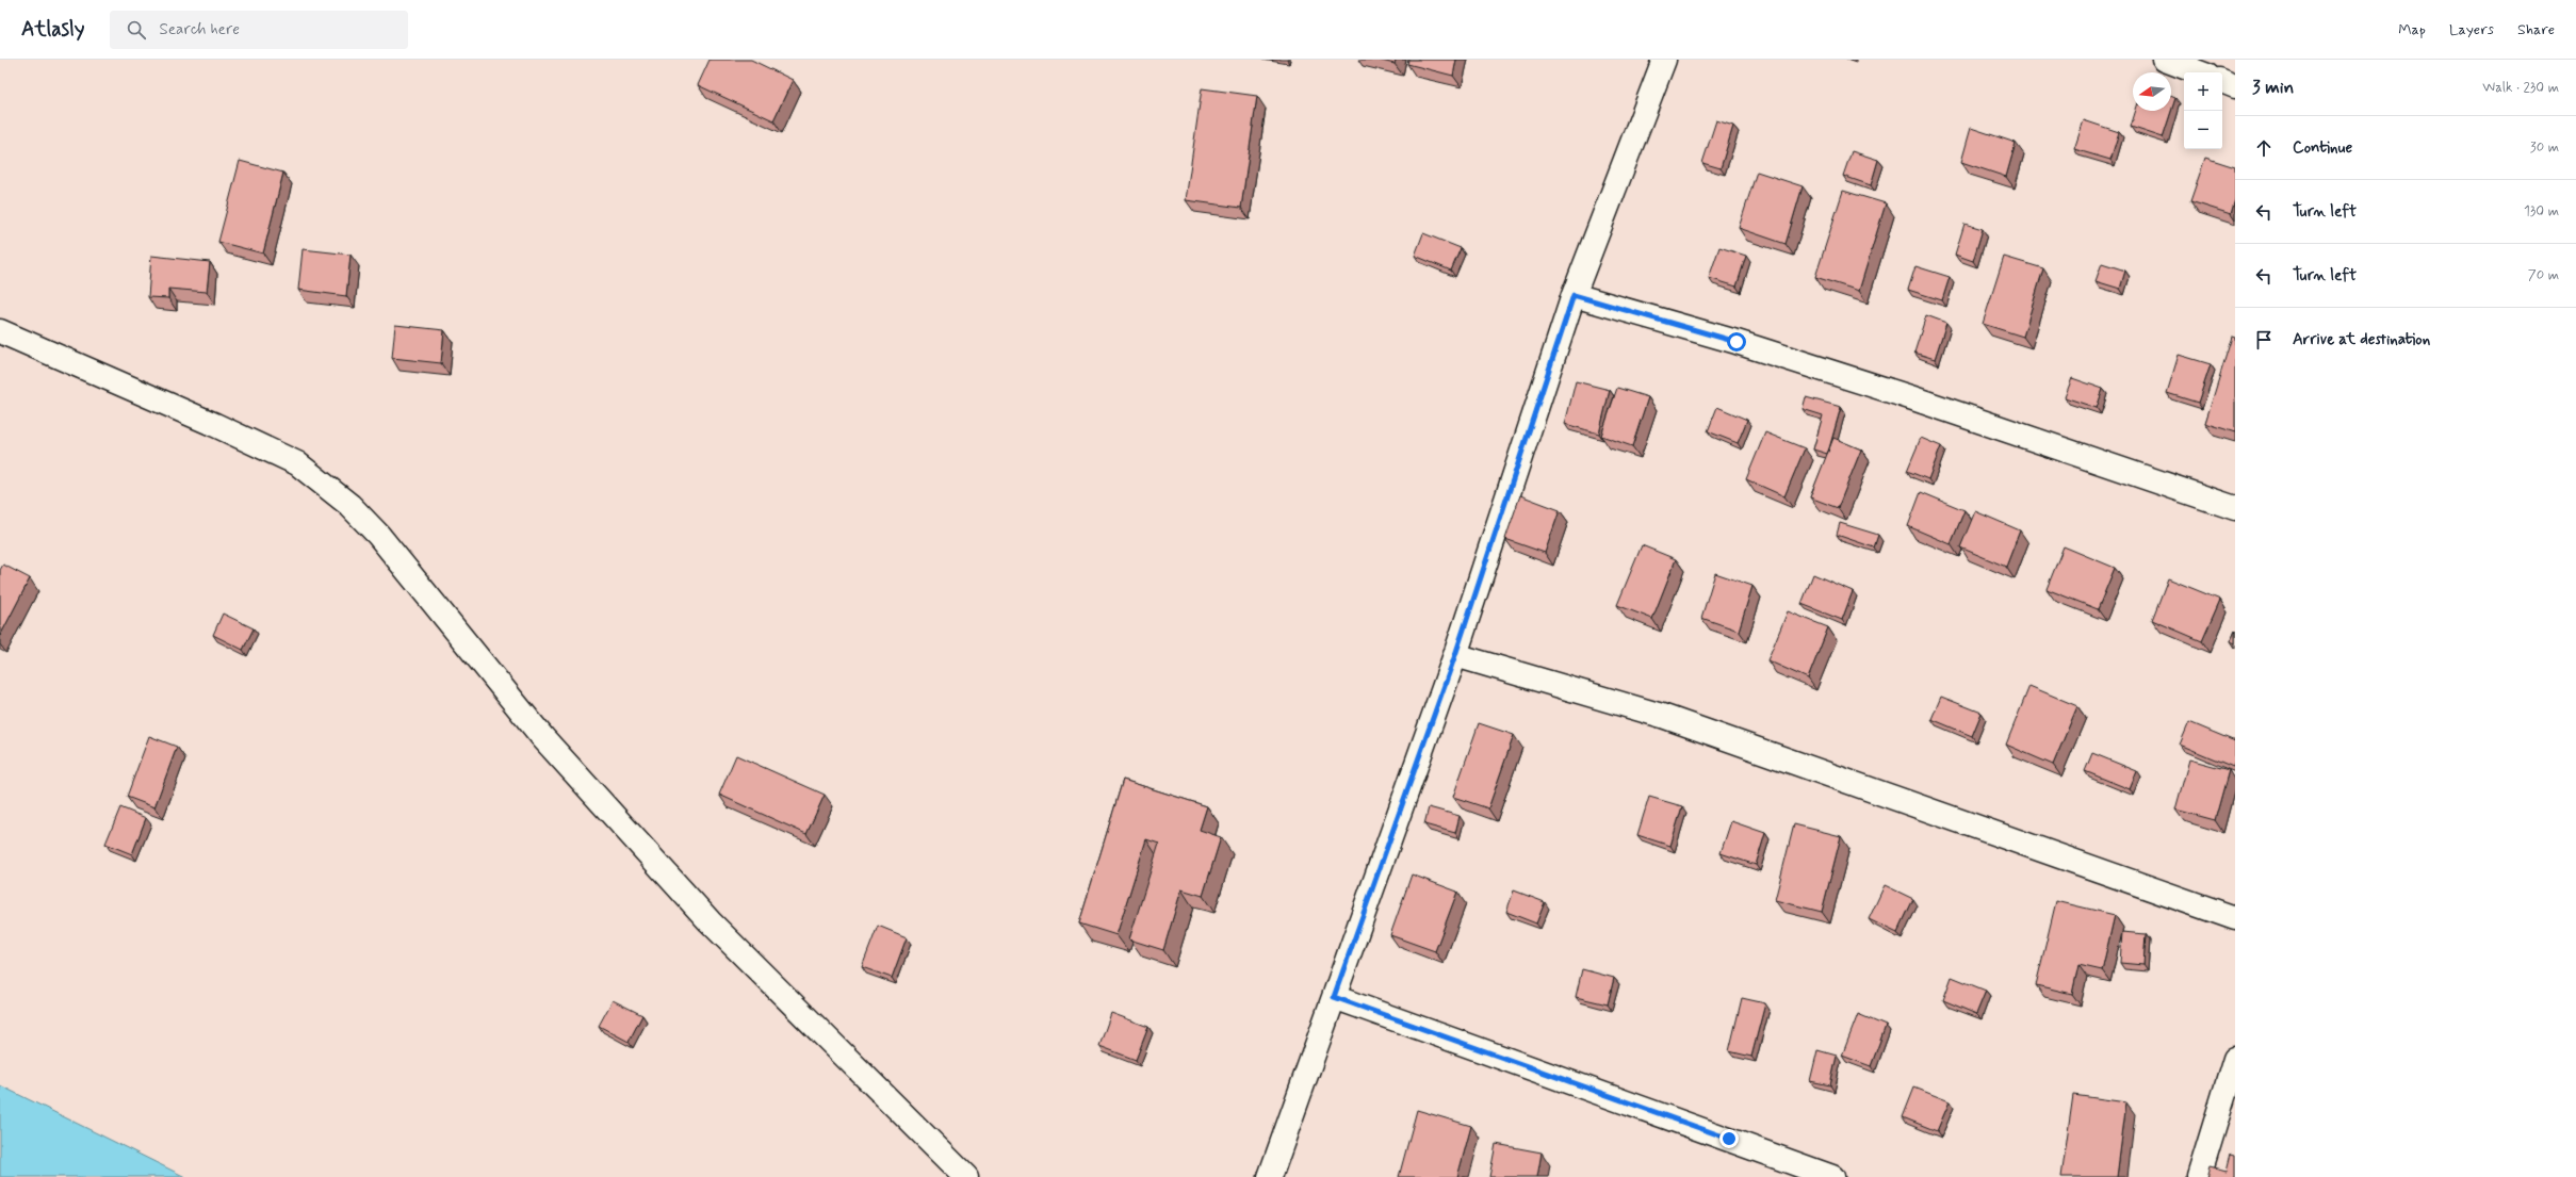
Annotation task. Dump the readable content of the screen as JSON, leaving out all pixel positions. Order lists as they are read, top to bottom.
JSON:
{
  "north": "left",
  "page": {
    "header": "Atlasly",
    "search": "Search here",
    "nav": ["Map", "Layers", "Share"],
    "heading": ["3 min", "Walk · 230 m"],
    "map_buttons": ["+", "−"],
    "list": [
      ["Continue", "30 m"],
      ["Turn left", "130 m"],
      ["Turn left", "70 m"],
      "Arrive at destination"
    ]
  }
}
